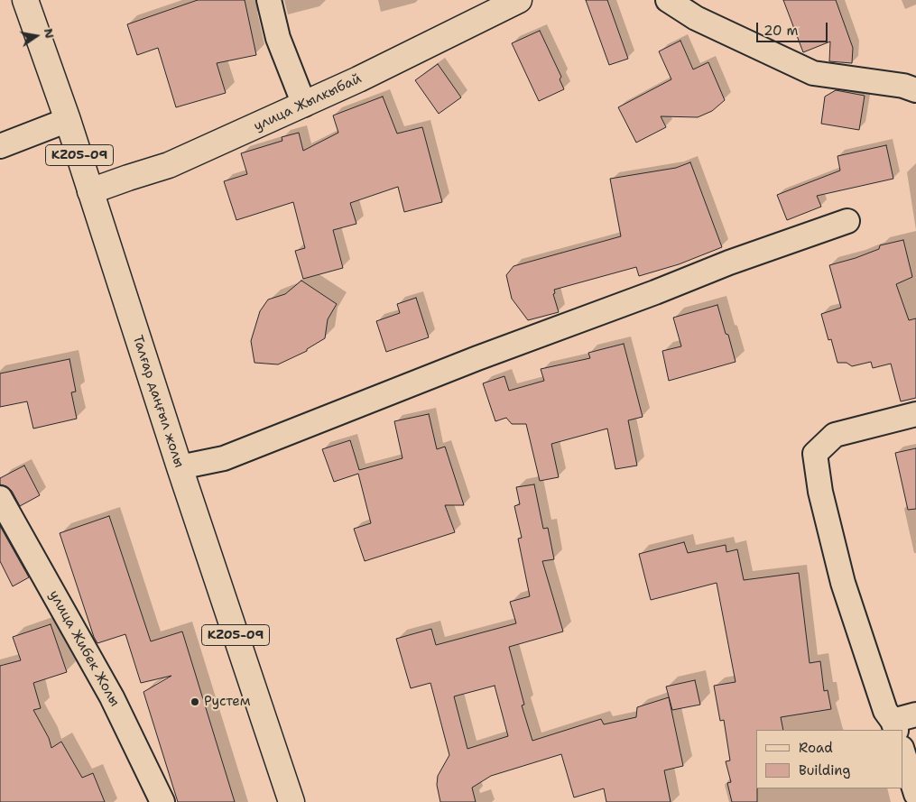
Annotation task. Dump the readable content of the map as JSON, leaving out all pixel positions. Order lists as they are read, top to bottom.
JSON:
{
  "streets": {
    "main road": ["улица Жылкыбай", "KZ05-09", "Талғар даңғыл жолы"],
    "street": ["улица Жибек Жолы"]
  },
  "crossings": [
    ["улица Жылкыбай", "Талғар даңғыл жолы"]
  ],
  "places": ["Рустем"],
  "legend": ["Road", "Building"],
  "scale_bar": "20 m",
  "north": "right"
}
